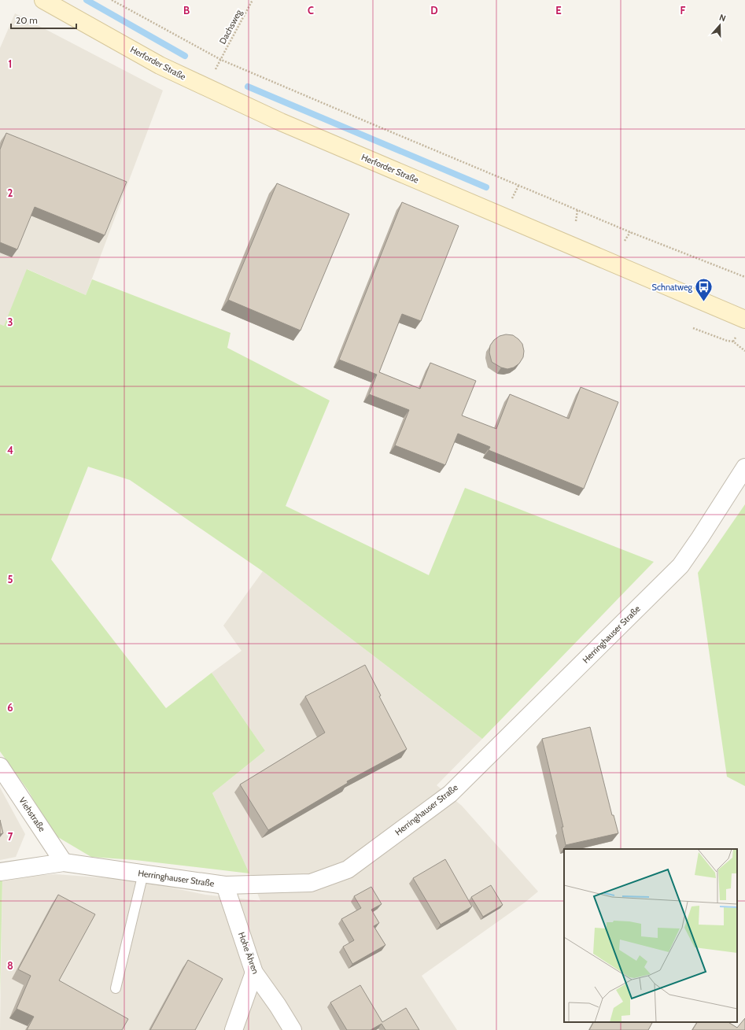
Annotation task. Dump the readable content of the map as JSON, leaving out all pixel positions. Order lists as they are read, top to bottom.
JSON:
{
  "streets": {
    "main road": ["Herforder Straße"],
    "street": ["Herringhauser Straße", "Viehstraße", "Hohe Ähren"],
    "path": ["Dachsweg"]
  },
  "crossings": [
    ["Herringhauser Straße", "Viehstraße"],
    ["Herringhauser Straße", "Hohe Ähren"]
  ],
  "places": {
    "bus stop": ["Schnatweg"]
  },
  "scale_bar": "20 m",
  "north": "top",
  "grid": {
    "columns": [
      "B",
      "C",
      "D",
      "E",
      "F"
    ],
    "rows": [
      "1",
      "2",
      "3",
      "4",
      "5",
      "6",
      "7",
      "8"
    ]
  }
}
